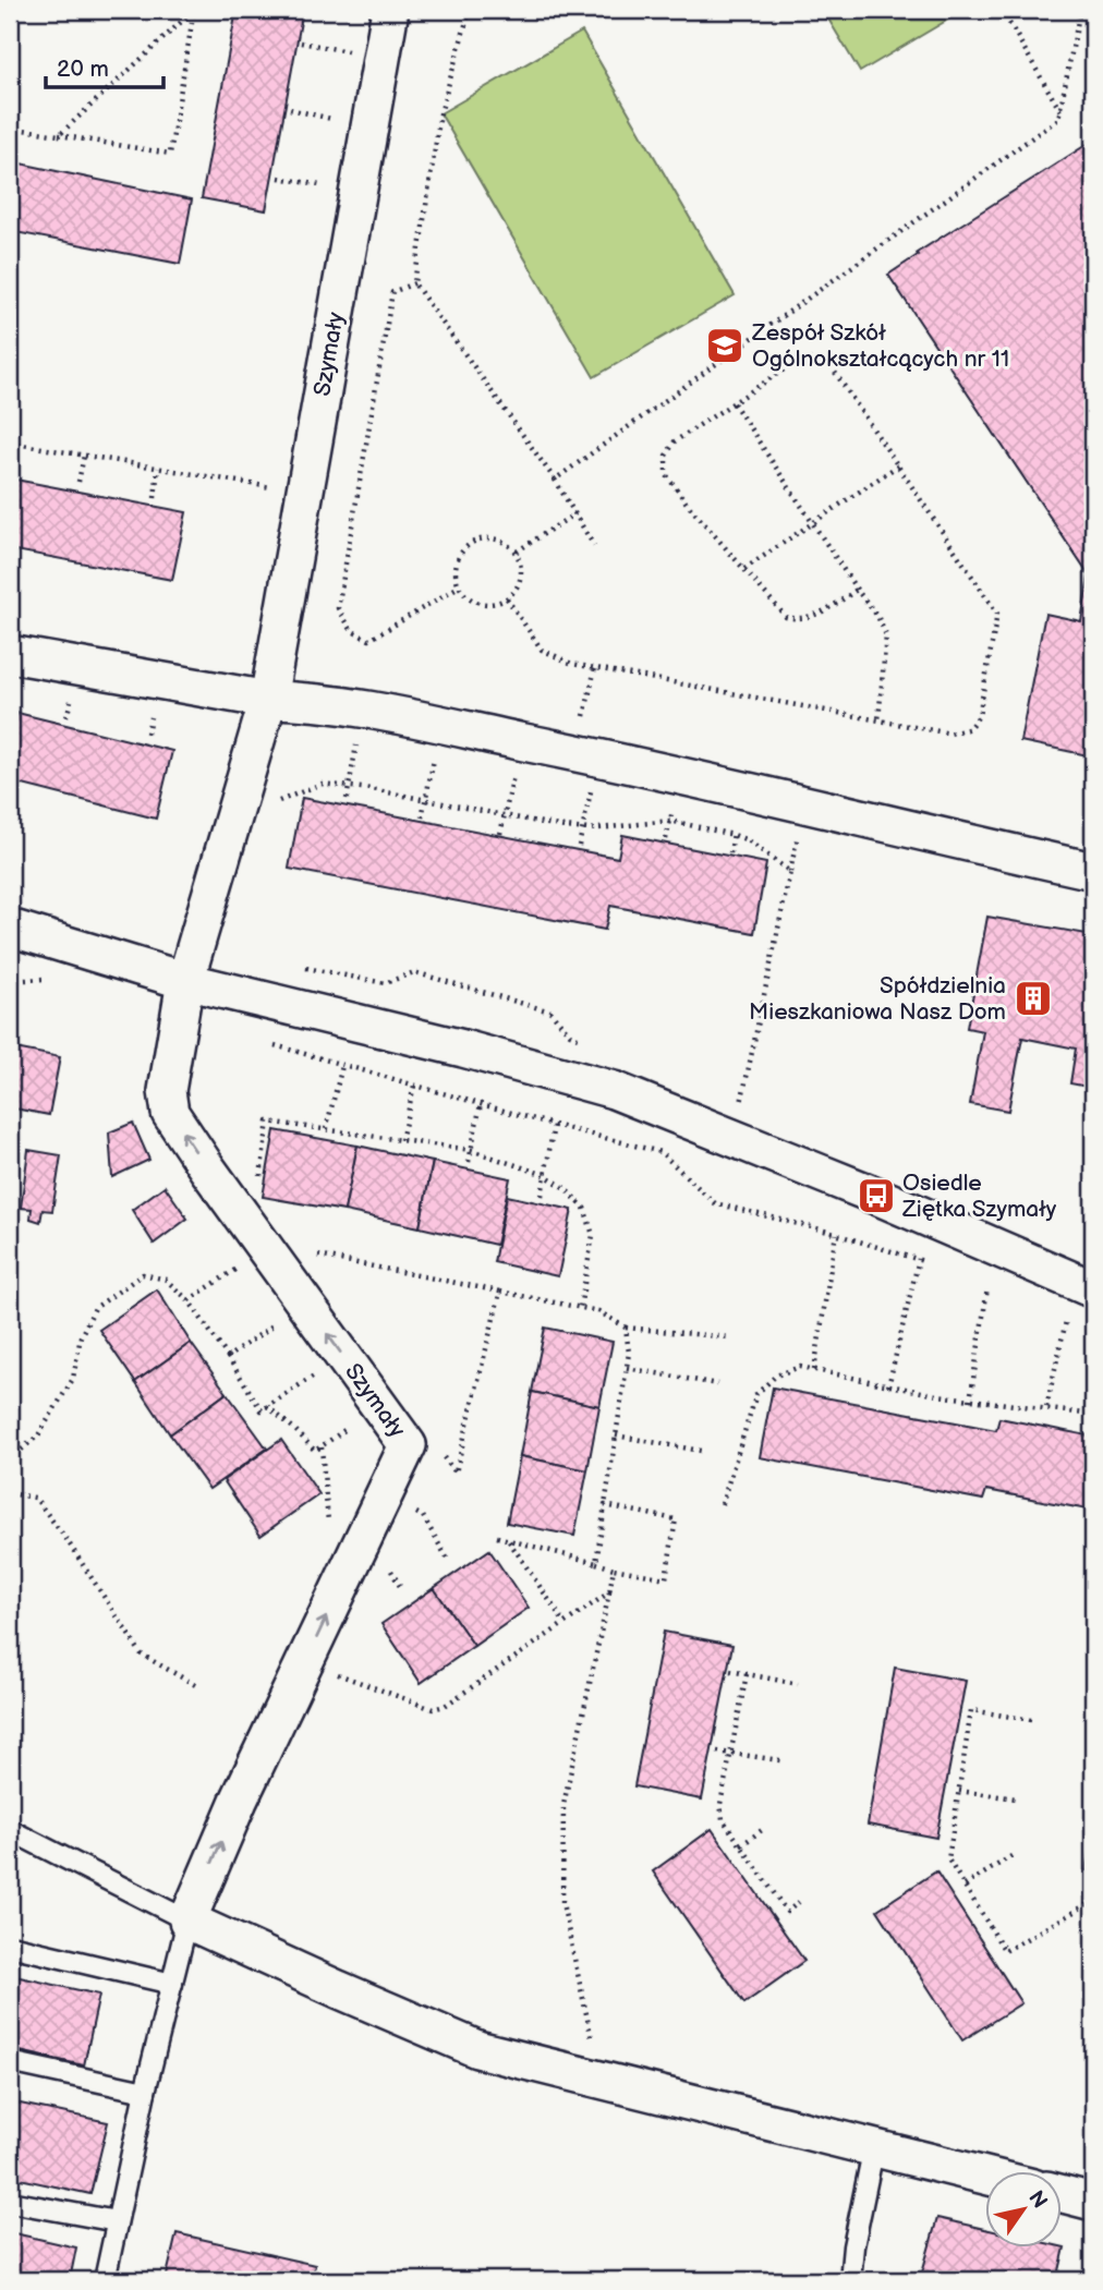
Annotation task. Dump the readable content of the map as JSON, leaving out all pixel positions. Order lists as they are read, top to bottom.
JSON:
{
  "streets": {
    "street": ["Szymały"]
  },
  "one_way": ["Szymały"],
  "places": {
    "school or university": ["Zespół Szkół Ogólnokształcących nr 11"],
    "building": ["Spółdzielnia Mieszkaniowa Nasz Dom"],
    "bus stop": ["Osiedle Ziętka Szymały"]
  },
  "scale_bar": "20 m",
  "north": "top right"
}
